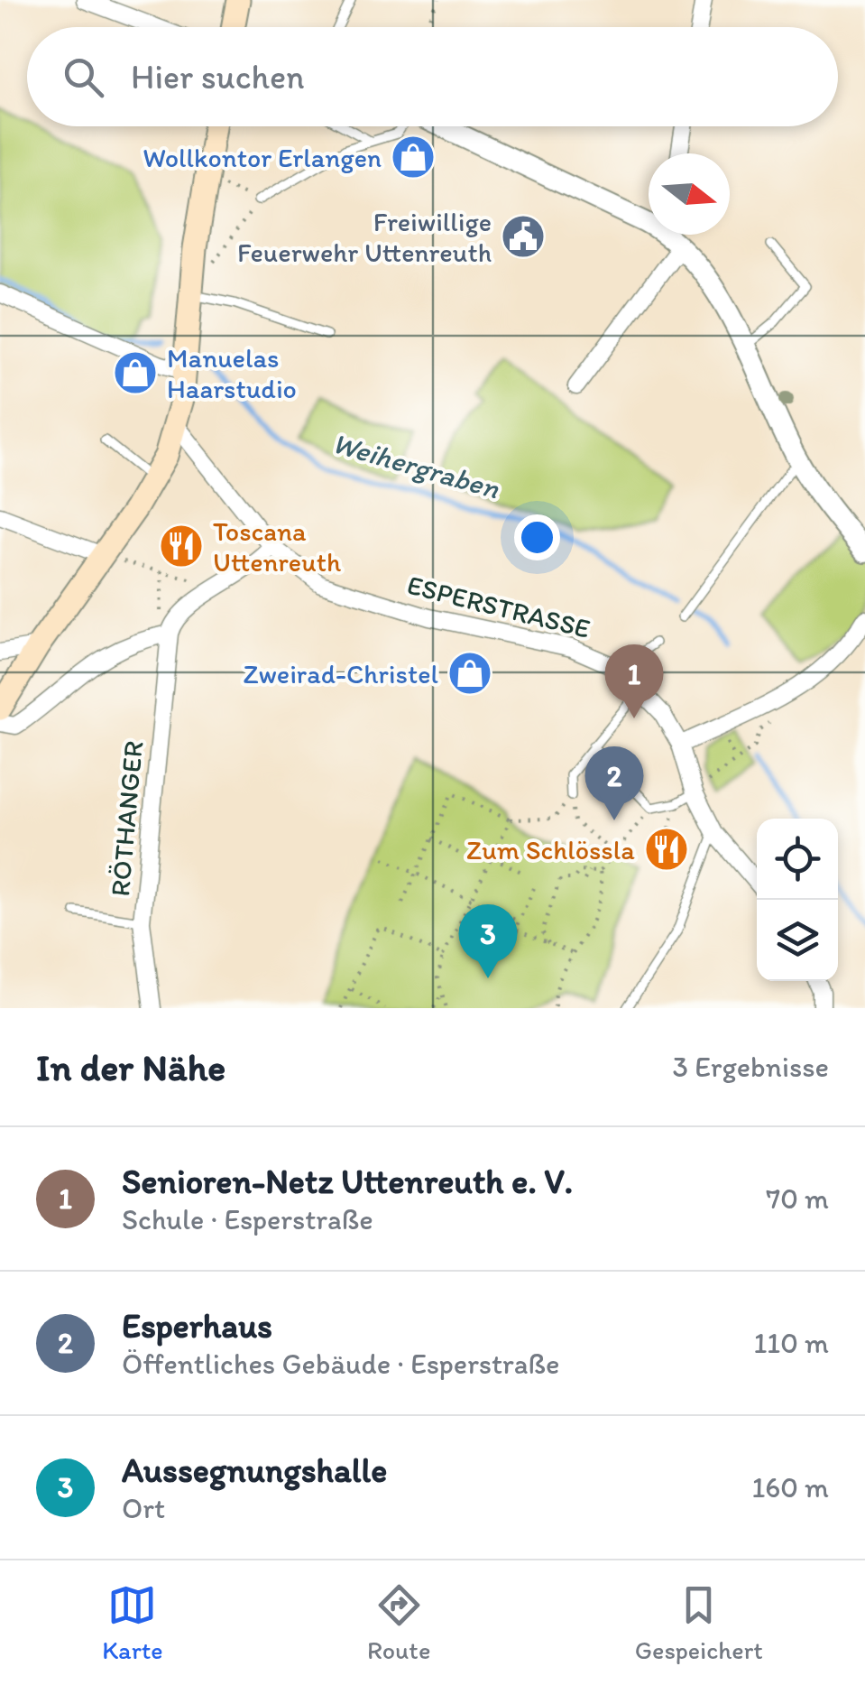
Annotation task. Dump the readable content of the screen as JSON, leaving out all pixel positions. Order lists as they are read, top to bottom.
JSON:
{
  "streets": {
    "street": ["ESPERSTRASSE", "RÖTHANGER"]
  },
  "water": ["Weihergraben"],
  "places": {
    "shop": ["Wollkontor Erlangen", "Manuelas Haarstudio", "Zweirad-Christel"],
    "public building": ["Freiwillige Feuerwehr Uttenreuth"],
    "restaurant": ["Toscana Uttenreuth", "Zum Schlössla"]
  },
  "north": "right",
  "page": {
    "search": "Hier suchen",
    "pins": ["1", "2", "3"],
    "heading": ["In der Nähe", "3 Ergebnisse"],
    "list": [
      {
        "mark": "1",
        "name": "Senioren-Netz Uttenreuth e. V.",
        "note": "Schule · Esperstraße",
        "value": "70 m"
      },
      {
        "mark": "2",
        "name": "Esperhaus",
        "note": "Öffentliches Gebäude · Esperstraße",
        "value": "110 m"
      },
      {
        "mark": "3",
        "name": "Aussegnungshalle",
        "note": "Ort",
        "value": "160 m"
      }
    ],
    "nav": ["Karte", "Route", "Gespeichert"]
  }
}
